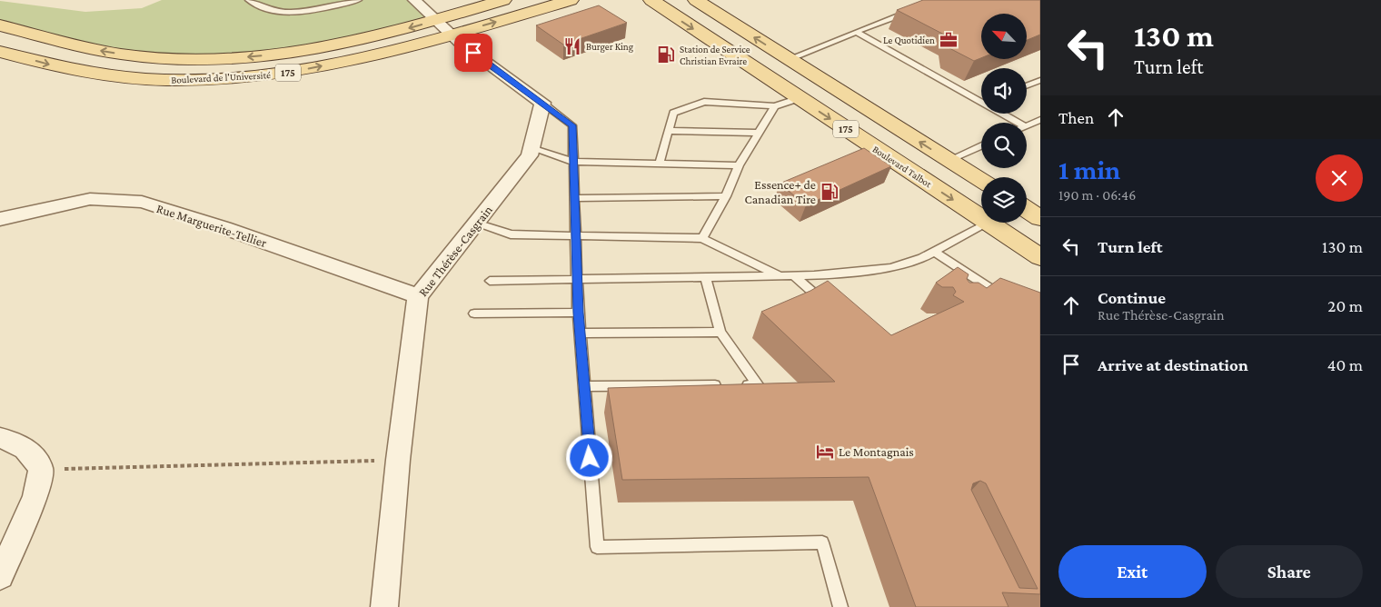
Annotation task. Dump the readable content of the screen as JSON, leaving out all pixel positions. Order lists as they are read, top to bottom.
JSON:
{
  "streets": {
    "main road": ["175", "Boulevard de l'Université", "Boulevard Talbot"],
    "street": ["Rue Marguerite-Tellier", "Rue Thérèse-Casgrain"]
  },
  "crossings": [
    ["Rue Marguerite-Tellier", "Rue Thérèse-Casgrain"]
  ],
  "places": {
    "office": ["Le Quotidien"],
    "restaurant": ["Burger King"],
    "fuel station": ["Station de Service Christian Evraire", "Essence+ de Canadian Tire"],
    "hotel": ["Le Montagnais"]
  },
  "north": "top left",
  "page": {
    "turn": ["130 m", "Turn left"],
    "then": "Then",
    "heading": ["1 min", "190 m · 06:46"],
    "list": [
      {
        "name": "Turn left",
        "value": "130 m"
      },
      {
        "name": "Continue",
        "note": "Rue Thérèse-Casgrain",
        "value": "20 m"
      },
      {
        "name": "Arrive at destination",
        "value": "40 m"
      }
    ],
    "buttons": ["Exit", "Share"]
  }
}
